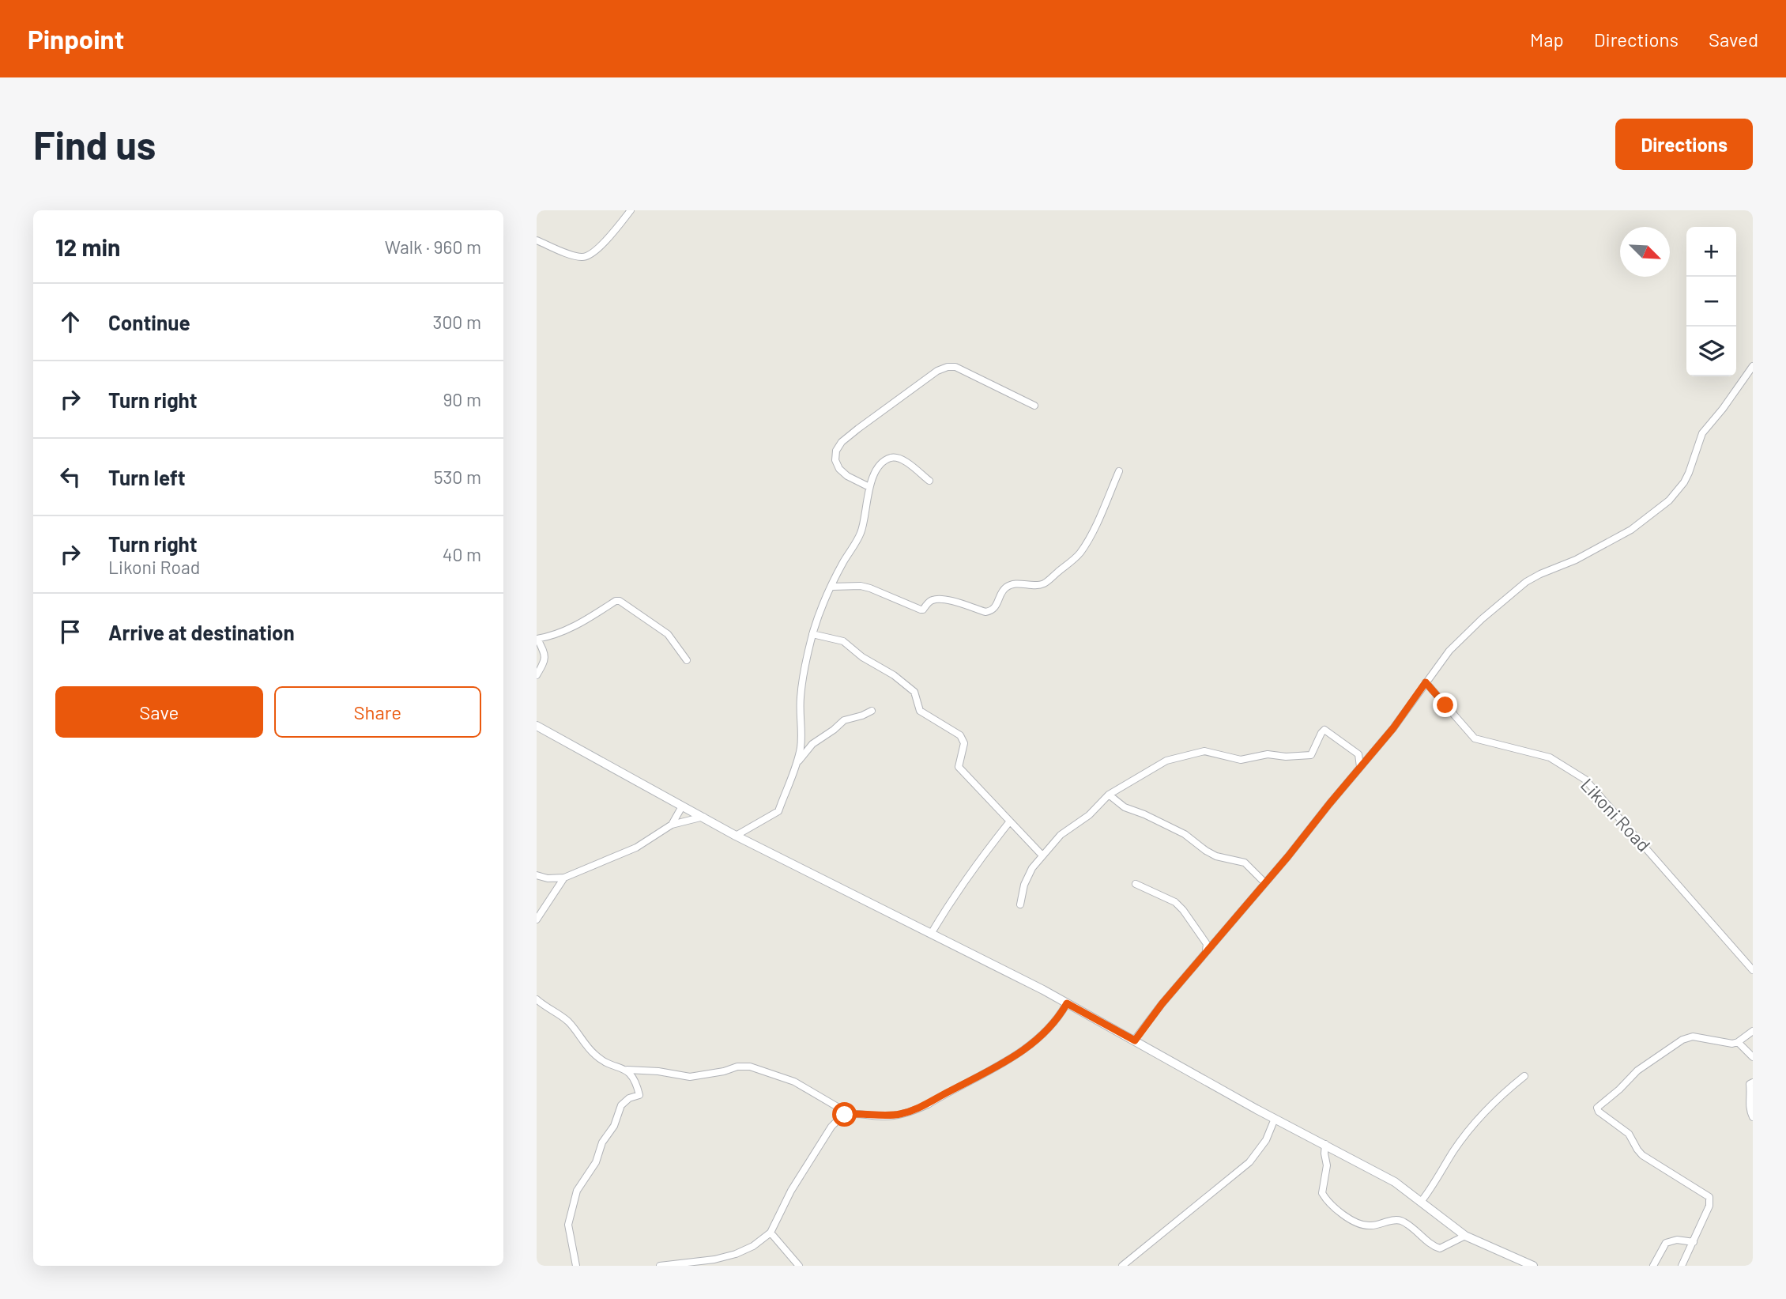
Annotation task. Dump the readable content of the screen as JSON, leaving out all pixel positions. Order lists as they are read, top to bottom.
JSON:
{
  "streets": {
    "street": ["Likoni Road"]
  },
  "north": "bottom right",
  "page": {
    "header": "Pinpoint",
    "nav": ["Map", "Directions", "Saved"],
    "buttons": [
      "Directions",
      ["Save", "Share"]
    ],
    "title": "Find us",
    "heading": ["12 min", "Walk · 960 m"],
    "map_buttons": ["+", "−"],
    "list": [
      ["Continue", "300 m"],
      ["Turn right", "90 m"],
      ["Turn left", "530 m"],
      ["Turn right", "Likoni Road", "40 m"],
      "Arrive at destination"
    ]
  }
}
